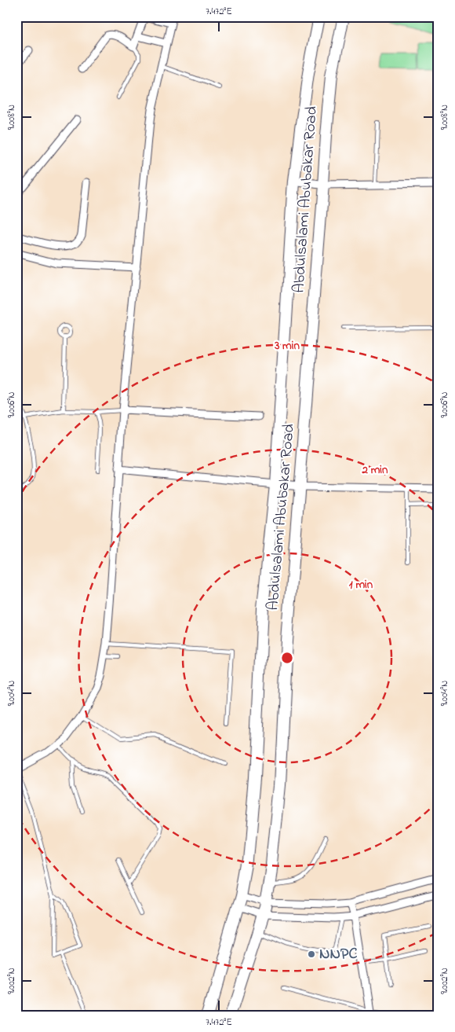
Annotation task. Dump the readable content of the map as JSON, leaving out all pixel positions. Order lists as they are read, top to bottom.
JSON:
{
  "streets": {
    "main road": ["Abdulsalami Abubakar Road"]
  },
  "places": ["NNPC"],
  "coordinates": [
    "7.472°E",
    "9.008°N",
    "9.006°N",
    "9.004°N",
    "9.002°N"
  ],
  "rings": ["3 min", "2 min", "1 min"]
}
